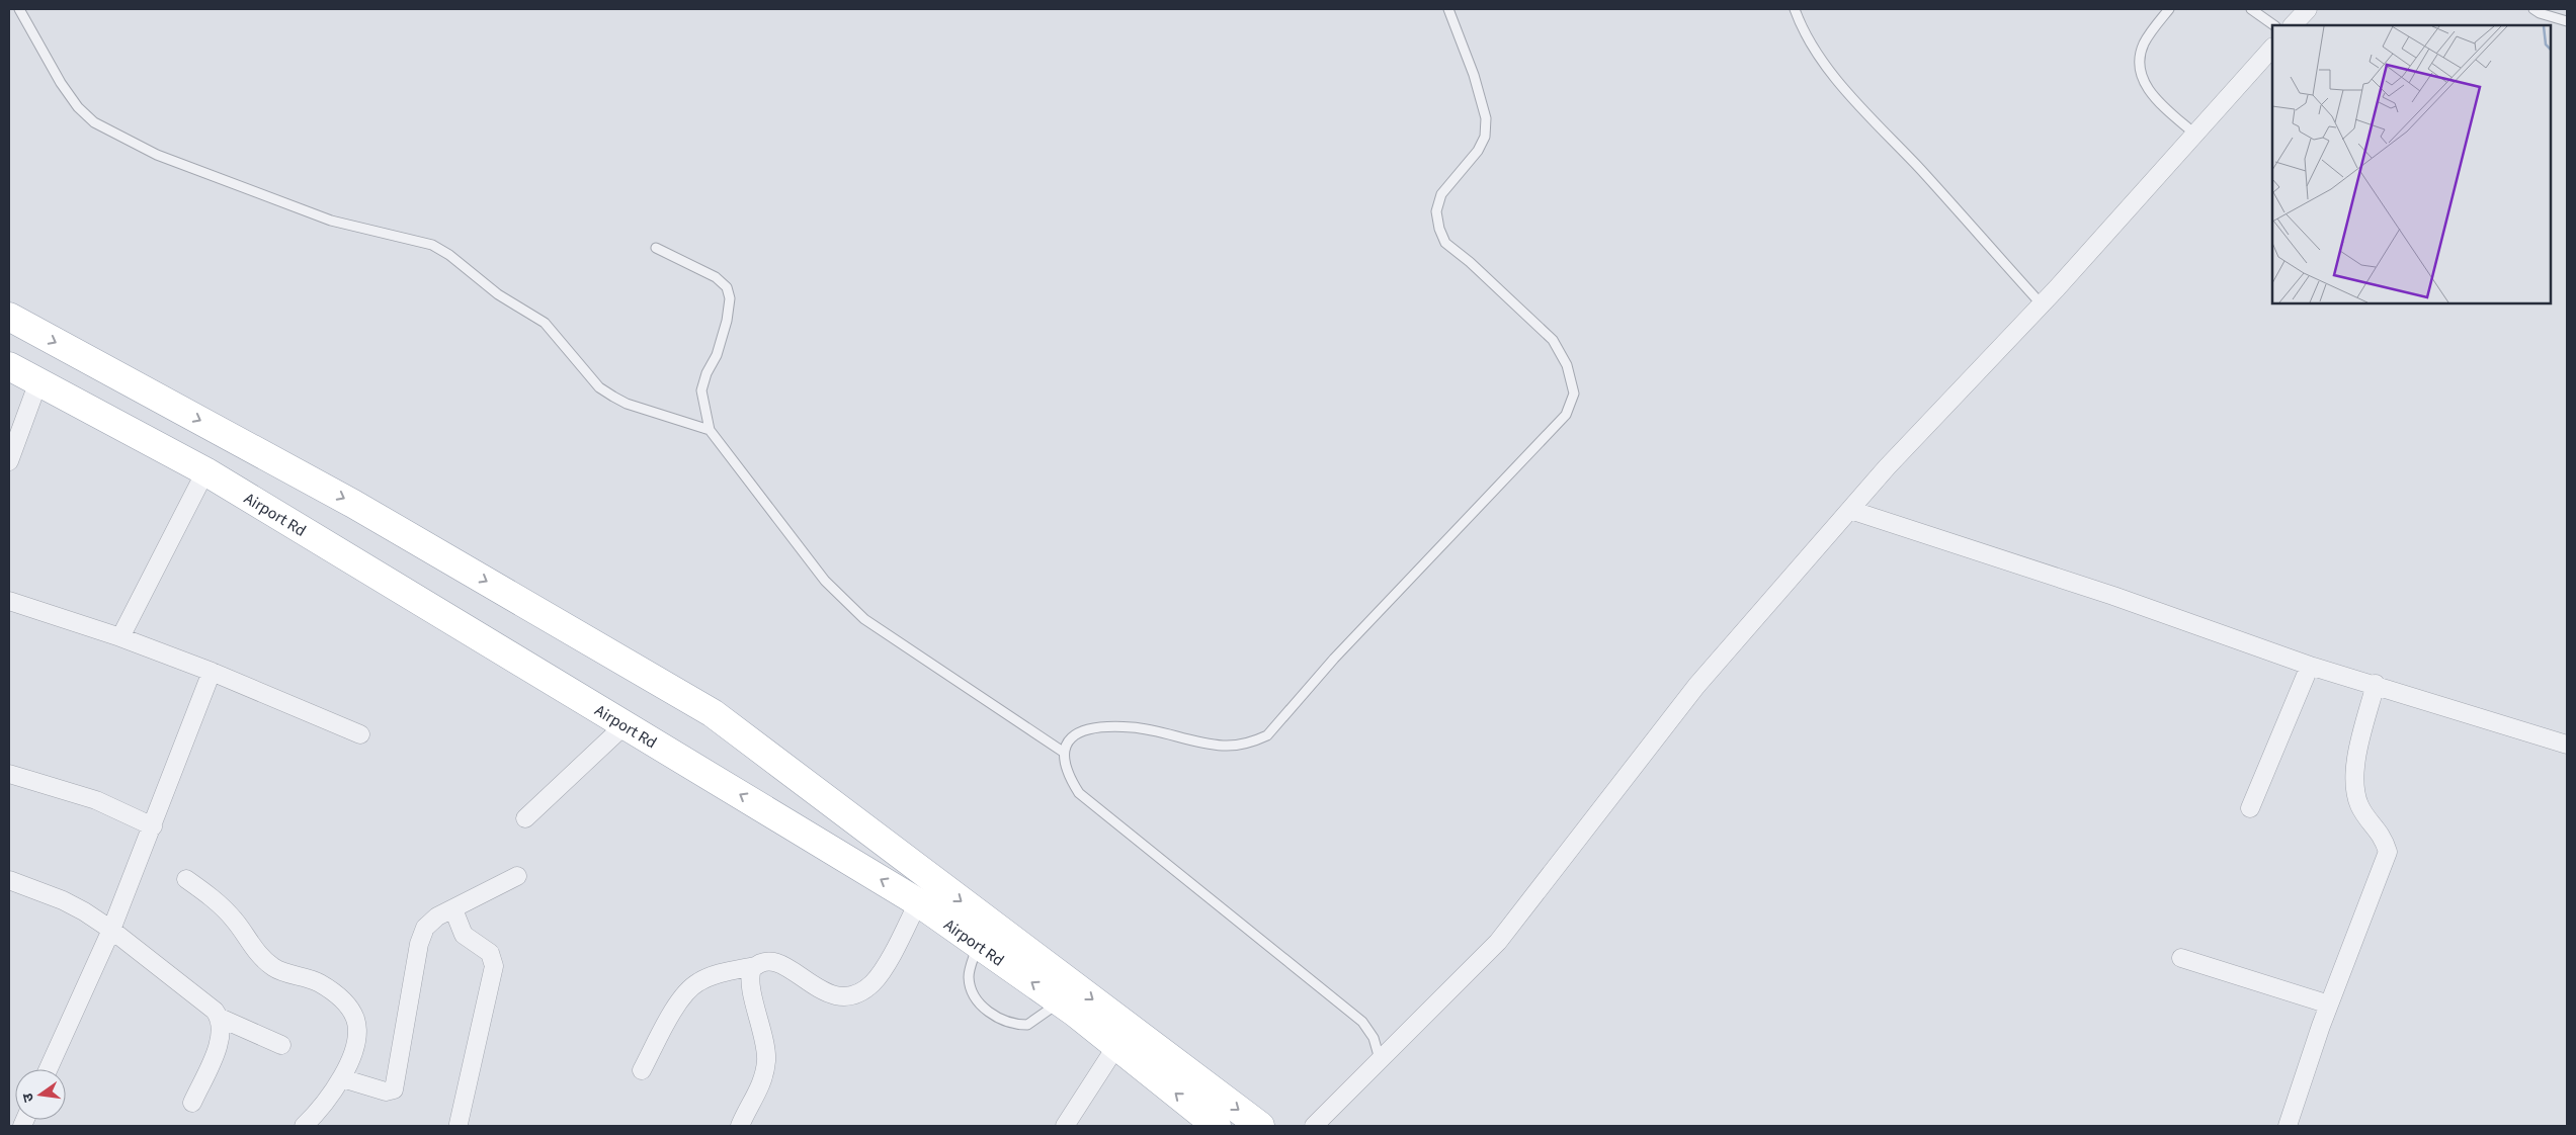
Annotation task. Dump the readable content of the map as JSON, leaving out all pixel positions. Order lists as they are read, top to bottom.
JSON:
{
  "streets": {
    "main road": ["Airport Rd"]
  },
  "north": "left"
}
